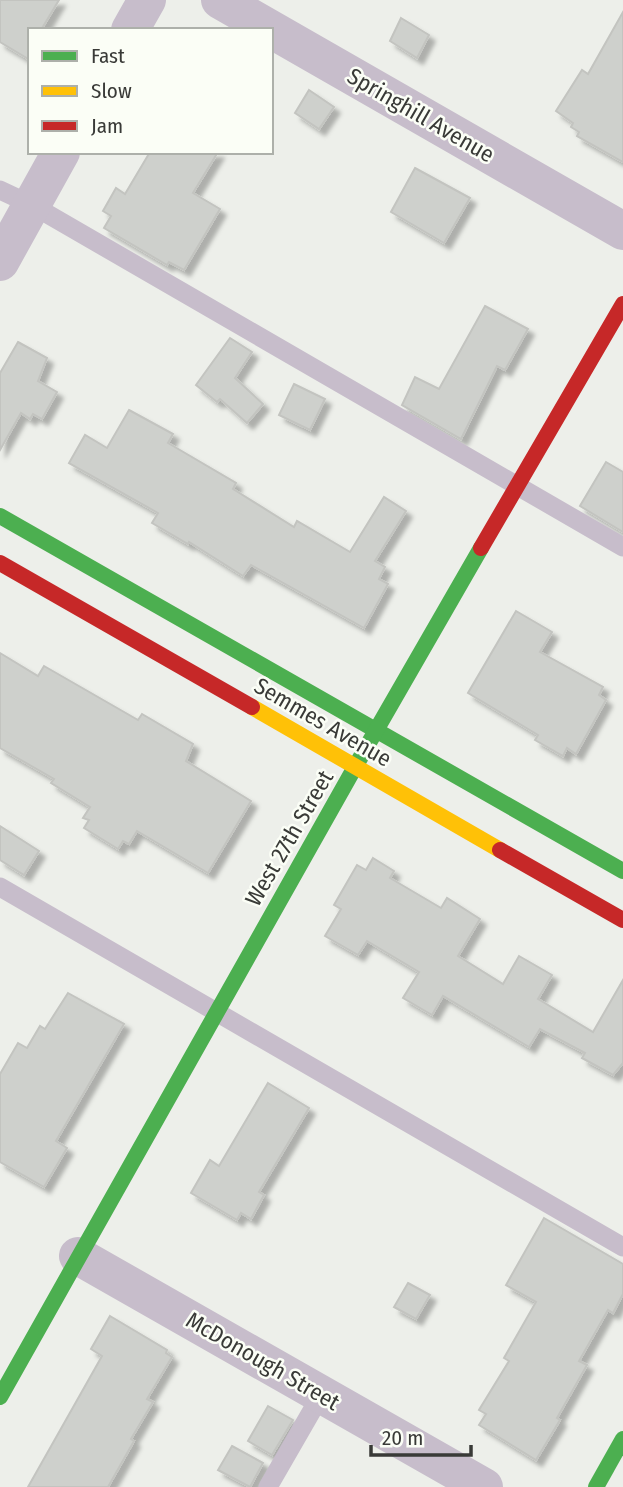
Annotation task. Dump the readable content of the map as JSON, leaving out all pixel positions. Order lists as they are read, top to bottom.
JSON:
{
  "streets": {
    "main road": ["Semmes Avenue", "West 27th Street"],
    "street": ["Springhill Avenue", "McDonough Street"]
  },
  "crossings": [
    ["Semmes Avenue", "West 27th Street"],
    ["West 27th Street", "McDonough Street"]
  ],
  "legend": ["Fast", "Slow", "Jam"],
  "scale_bar": "20 m"
}
